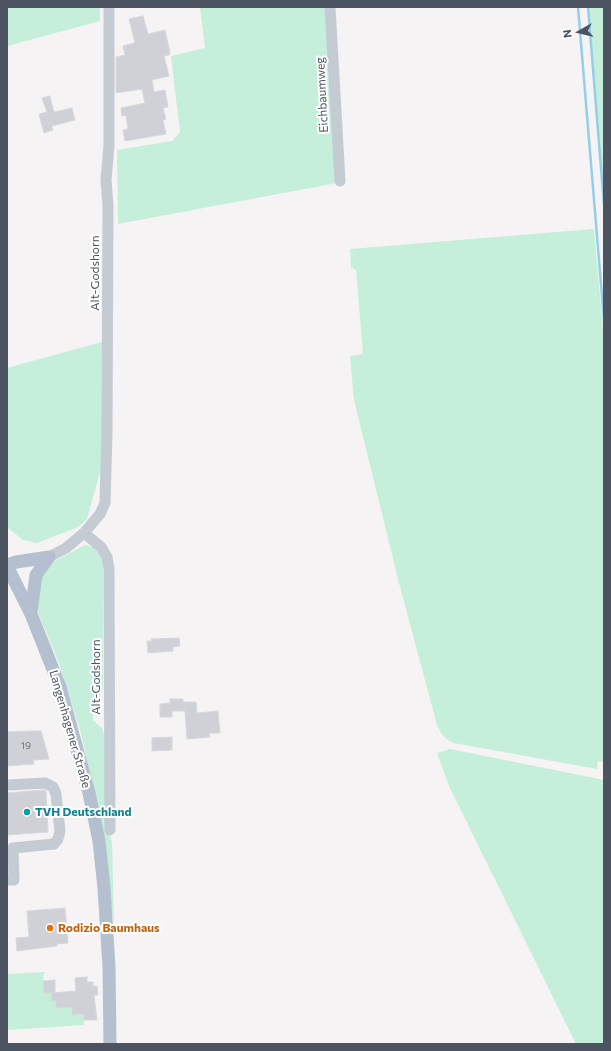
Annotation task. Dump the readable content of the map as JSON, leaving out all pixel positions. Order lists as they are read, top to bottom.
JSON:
{
  "streets": {
    "main road": ["Langenhagener Straße"],
    "street": ["Eichbaumweg", "Alt-Godshorn"]
  },
  "places": ["TVH Deutschland", "Rodizio Baumhaus"],
  "house_numbers": ["19"],
  "north": "left"
}
